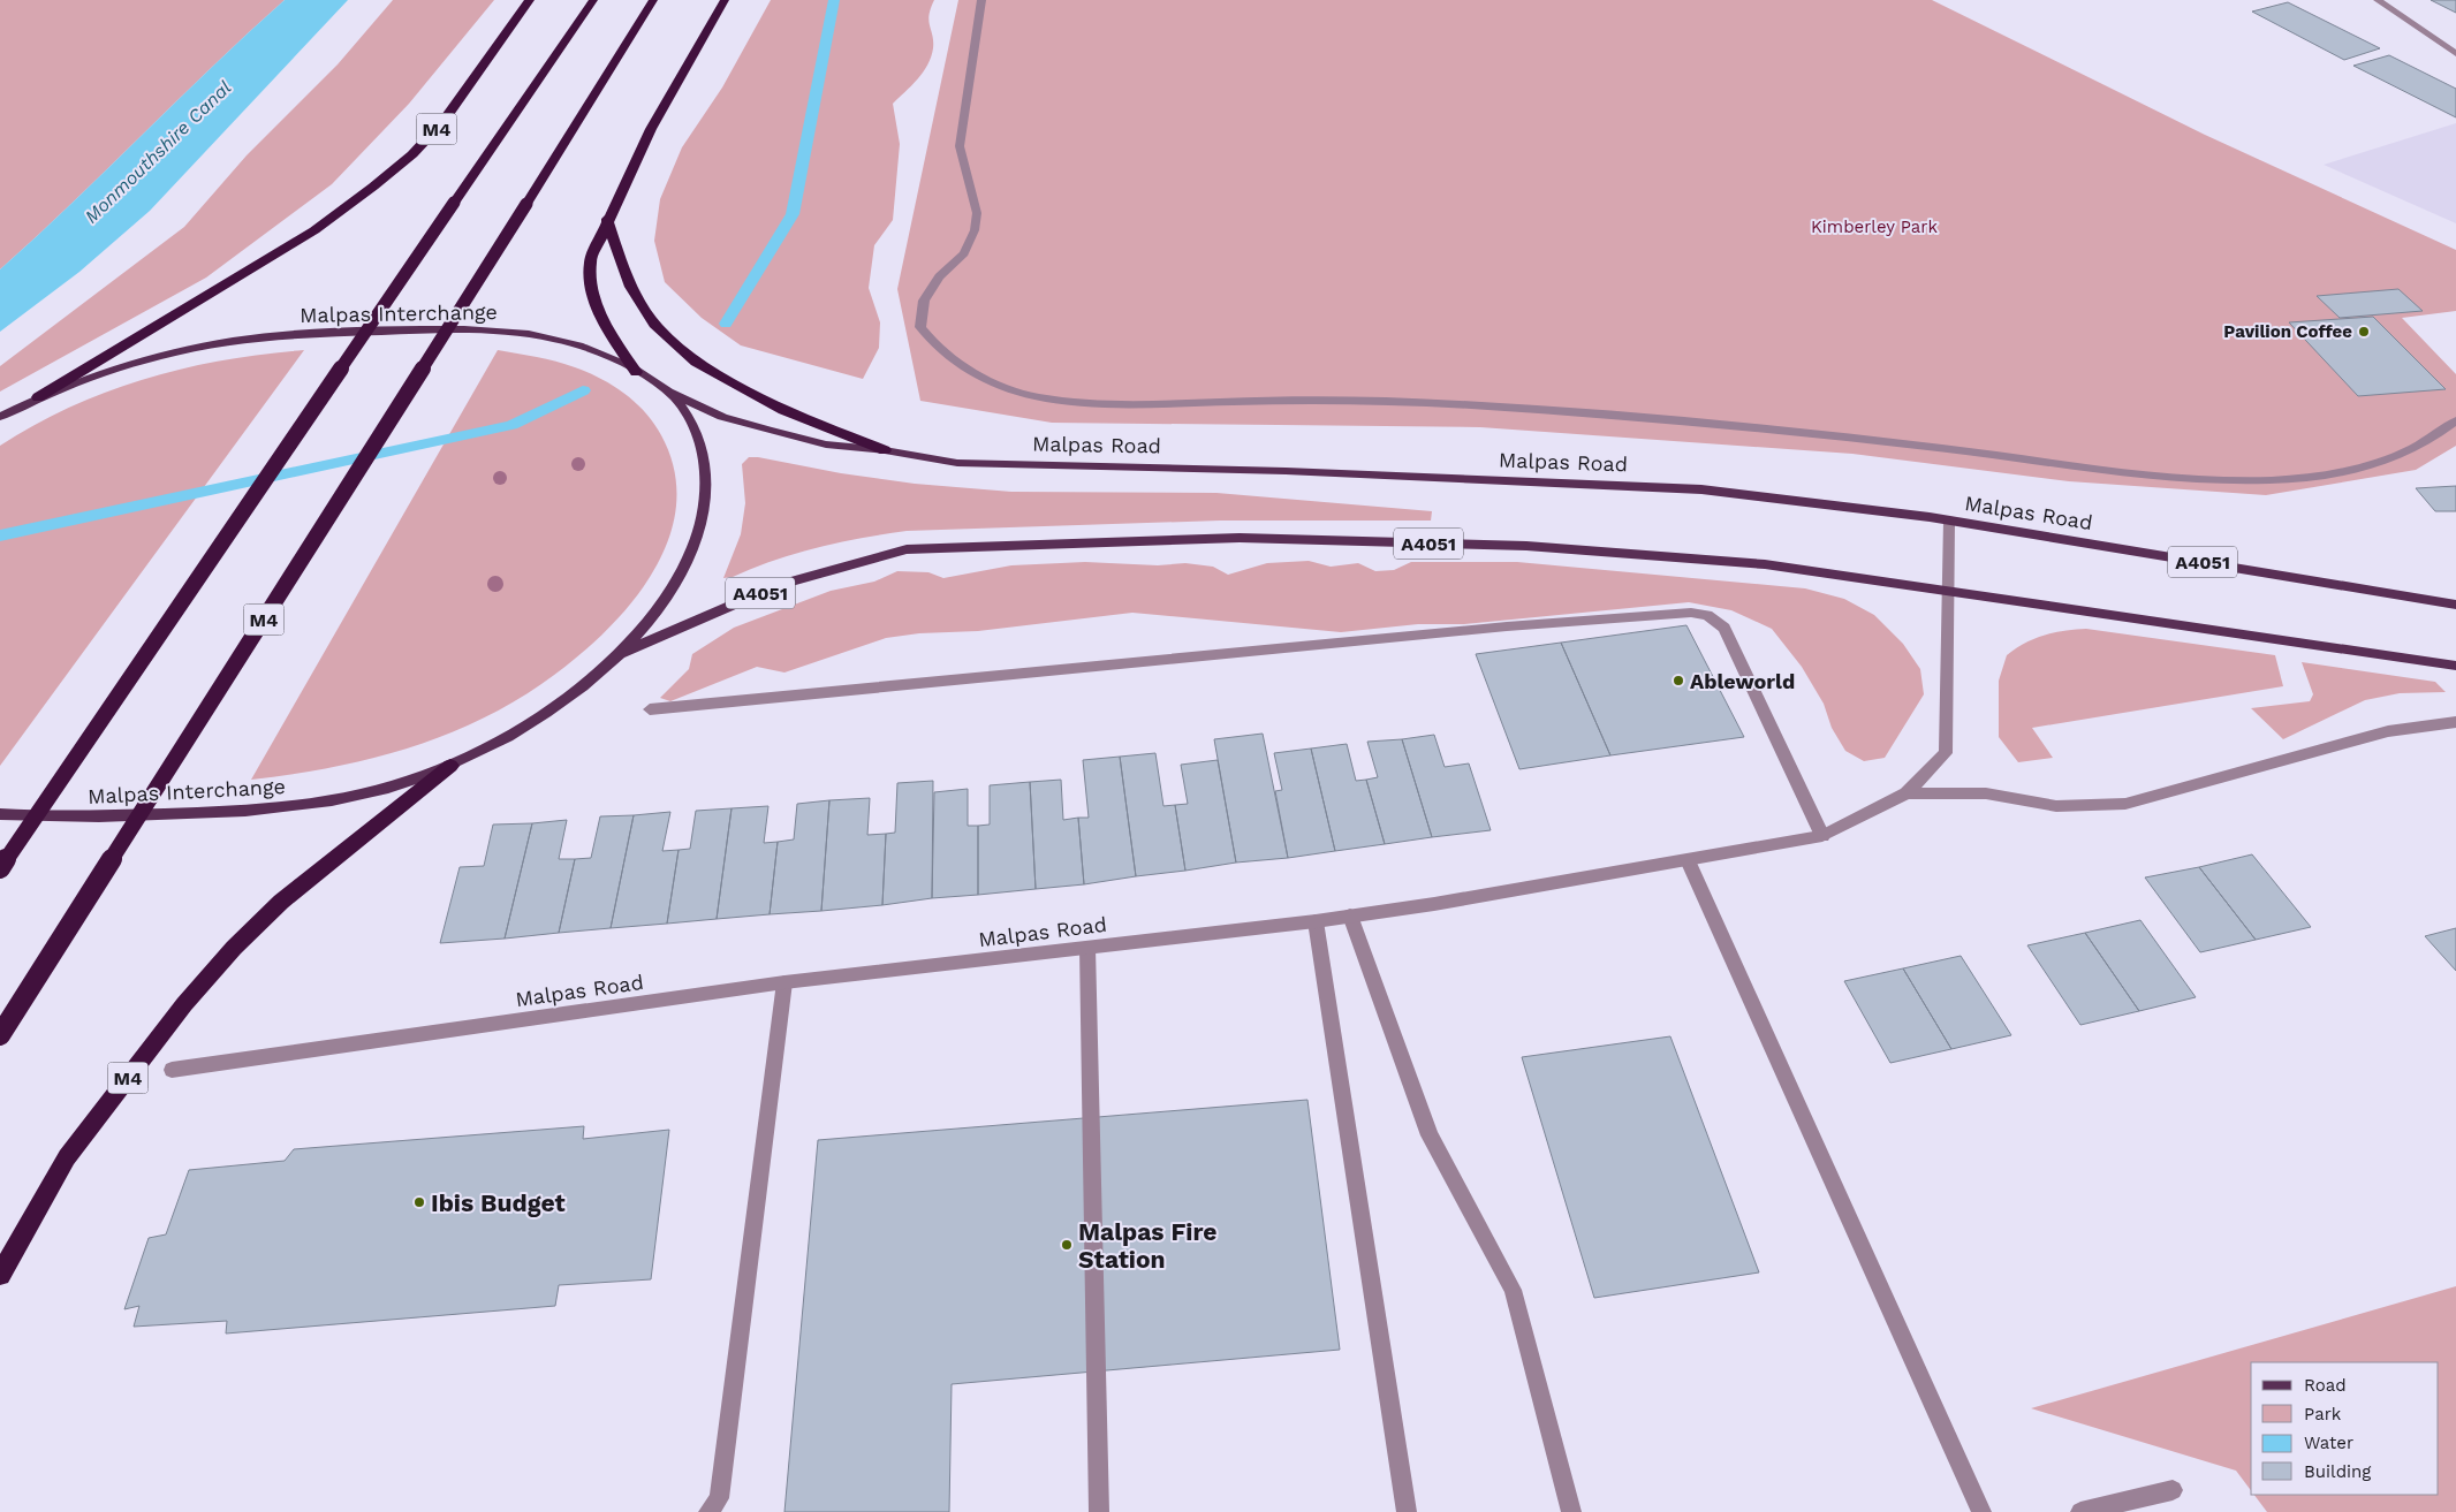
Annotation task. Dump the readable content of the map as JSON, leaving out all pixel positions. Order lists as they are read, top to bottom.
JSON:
{
  "streets": {
    "highway": ["M4"],
    "main road": ["Malpas Interchange", "Malpas Road", "A4051"]
  },
  "crossings": [
    ["M4", "Malpas Interchange"],
    ["Malpas Interchange", "Malpas Road"],
    ["Malpas Interchange", "A4051"],
    ["Malpas Road", "A4051"]
  ],
  "water": ["Monmouthshire Canal"],
  "parks": ["Kimberley Park"],
  "places": [
    "Pavilion Coffee",
    "Ableworld",
    "Ibis Budget",
    "Malpas Fire Station"
  ],
  "legend": [
    "Road",
    "Park",
    "Water",
    "Building"
  ]
}
